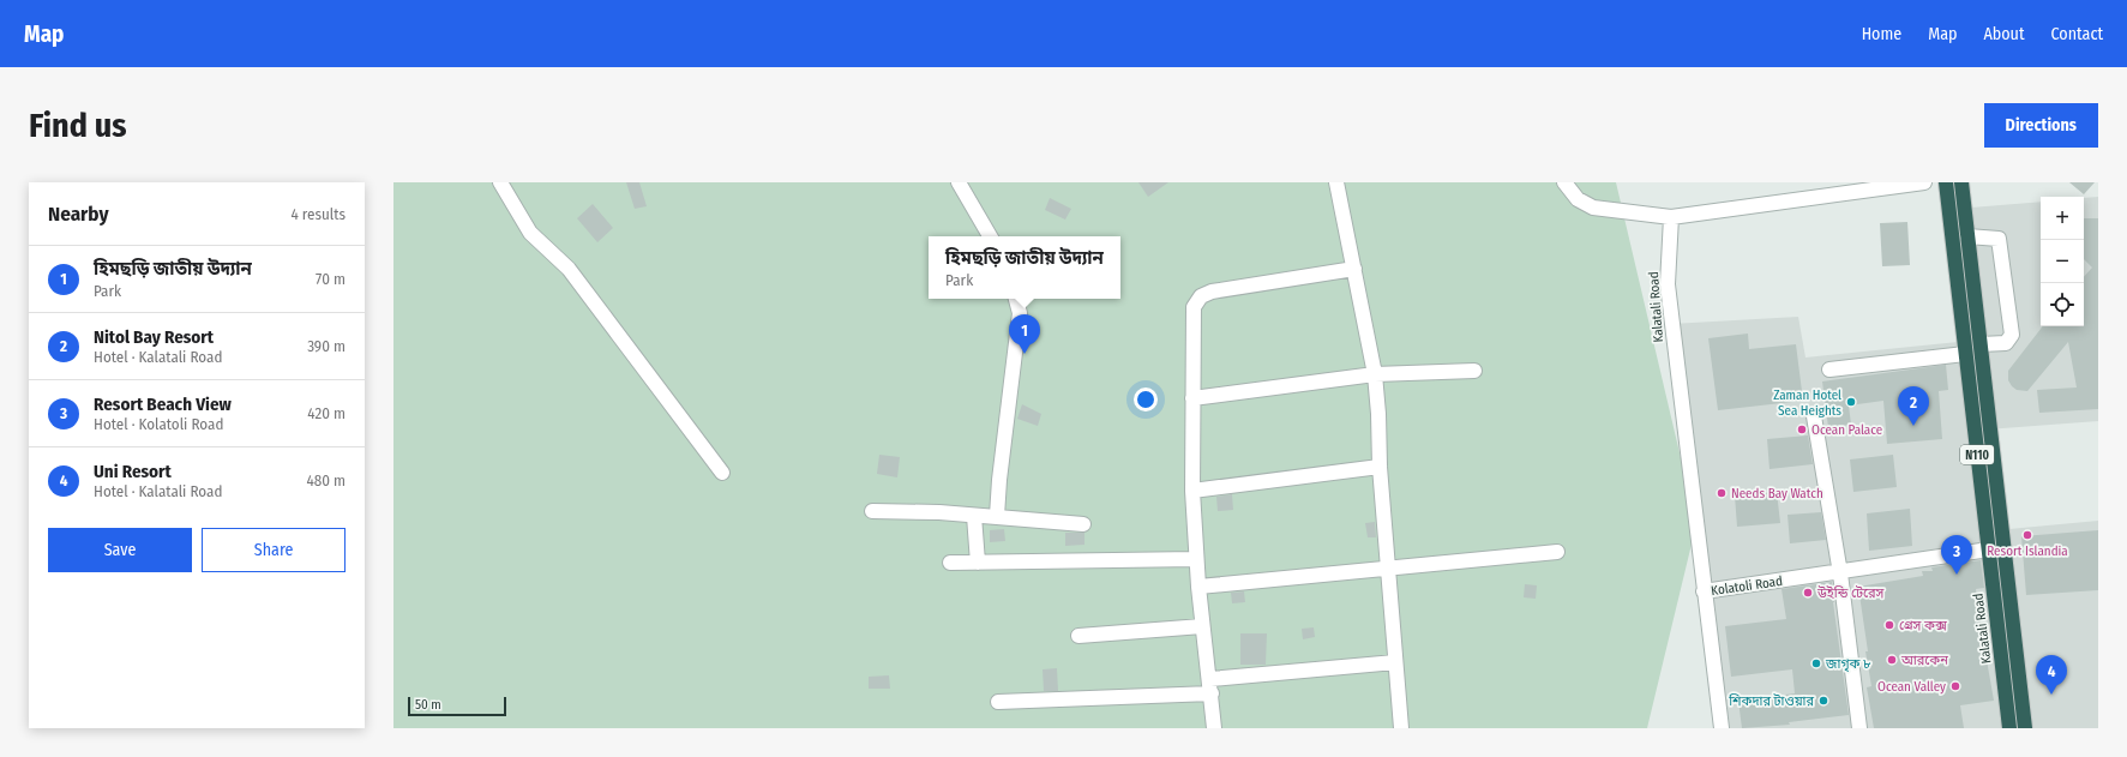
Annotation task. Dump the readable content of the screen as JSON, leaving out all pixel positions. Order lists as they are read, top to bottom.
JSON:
{
  "streets": {
    "highway": ["Kalatali Road", "N110"],
    "street": ["Kolatoli Road"]
  },
  "crossings": [
    ["Kalatali Road", "Kolatoli Road"]
  ],
  "places": [
    "Zaman Hotel Sea Heights",
    "Ocean Palace",
    "Needs Bay Watch",
    "Resort Islandia",
    "উইন্ডি টেরেস",
    "গ্রেস কক্স",
    "আরকেন",
    "জাগৃক ৮",
    "Ocean Valley",
    "শিকদার টাওয়ার"
  ],
  "scale_bar": "50 m",
  "page": {
    "header": "Map",
    "nav": [
      "Home",
      "Map",
      "About",
      "Contact"
    ],
    "buttons": [
      "Directions",
      ["Save", "Share"]
    ],
    "title": "Find us",
    "heading": ["Nearby", "4 results"],
    "map_buttons": ["+", "−"],
    "popup": ["হিমছড়ি জাতীয় উদ্যান", "Park"],
    "list": [
      {
        "mark": "1",
        "name": "হিমছড়ি জাতীয় উদ্যান",
        "note": "Park",
        "value": "70 m"
      },
      {
        "mark": "2",
        "name": "Nitol Bay Resort",
        "note": "Hotel · Kalatali Road",
        "value": "390 m"
      },
      {
        "mark": "3",
        "name": "Resort Beach View",
        "note": "Hotel · Kolatoli Road",
        "value": "420 m"
      },
      {
        "mark": "4",
        "name": "Uni Resort",
        "note": "Hotel · Kalatali Road",
        "value": "480 m"
      }
    ],
    "pins": [
      "1",
      "2",
      "3",
      "4"
    ],
    "scale": "50 m"
  }
}
